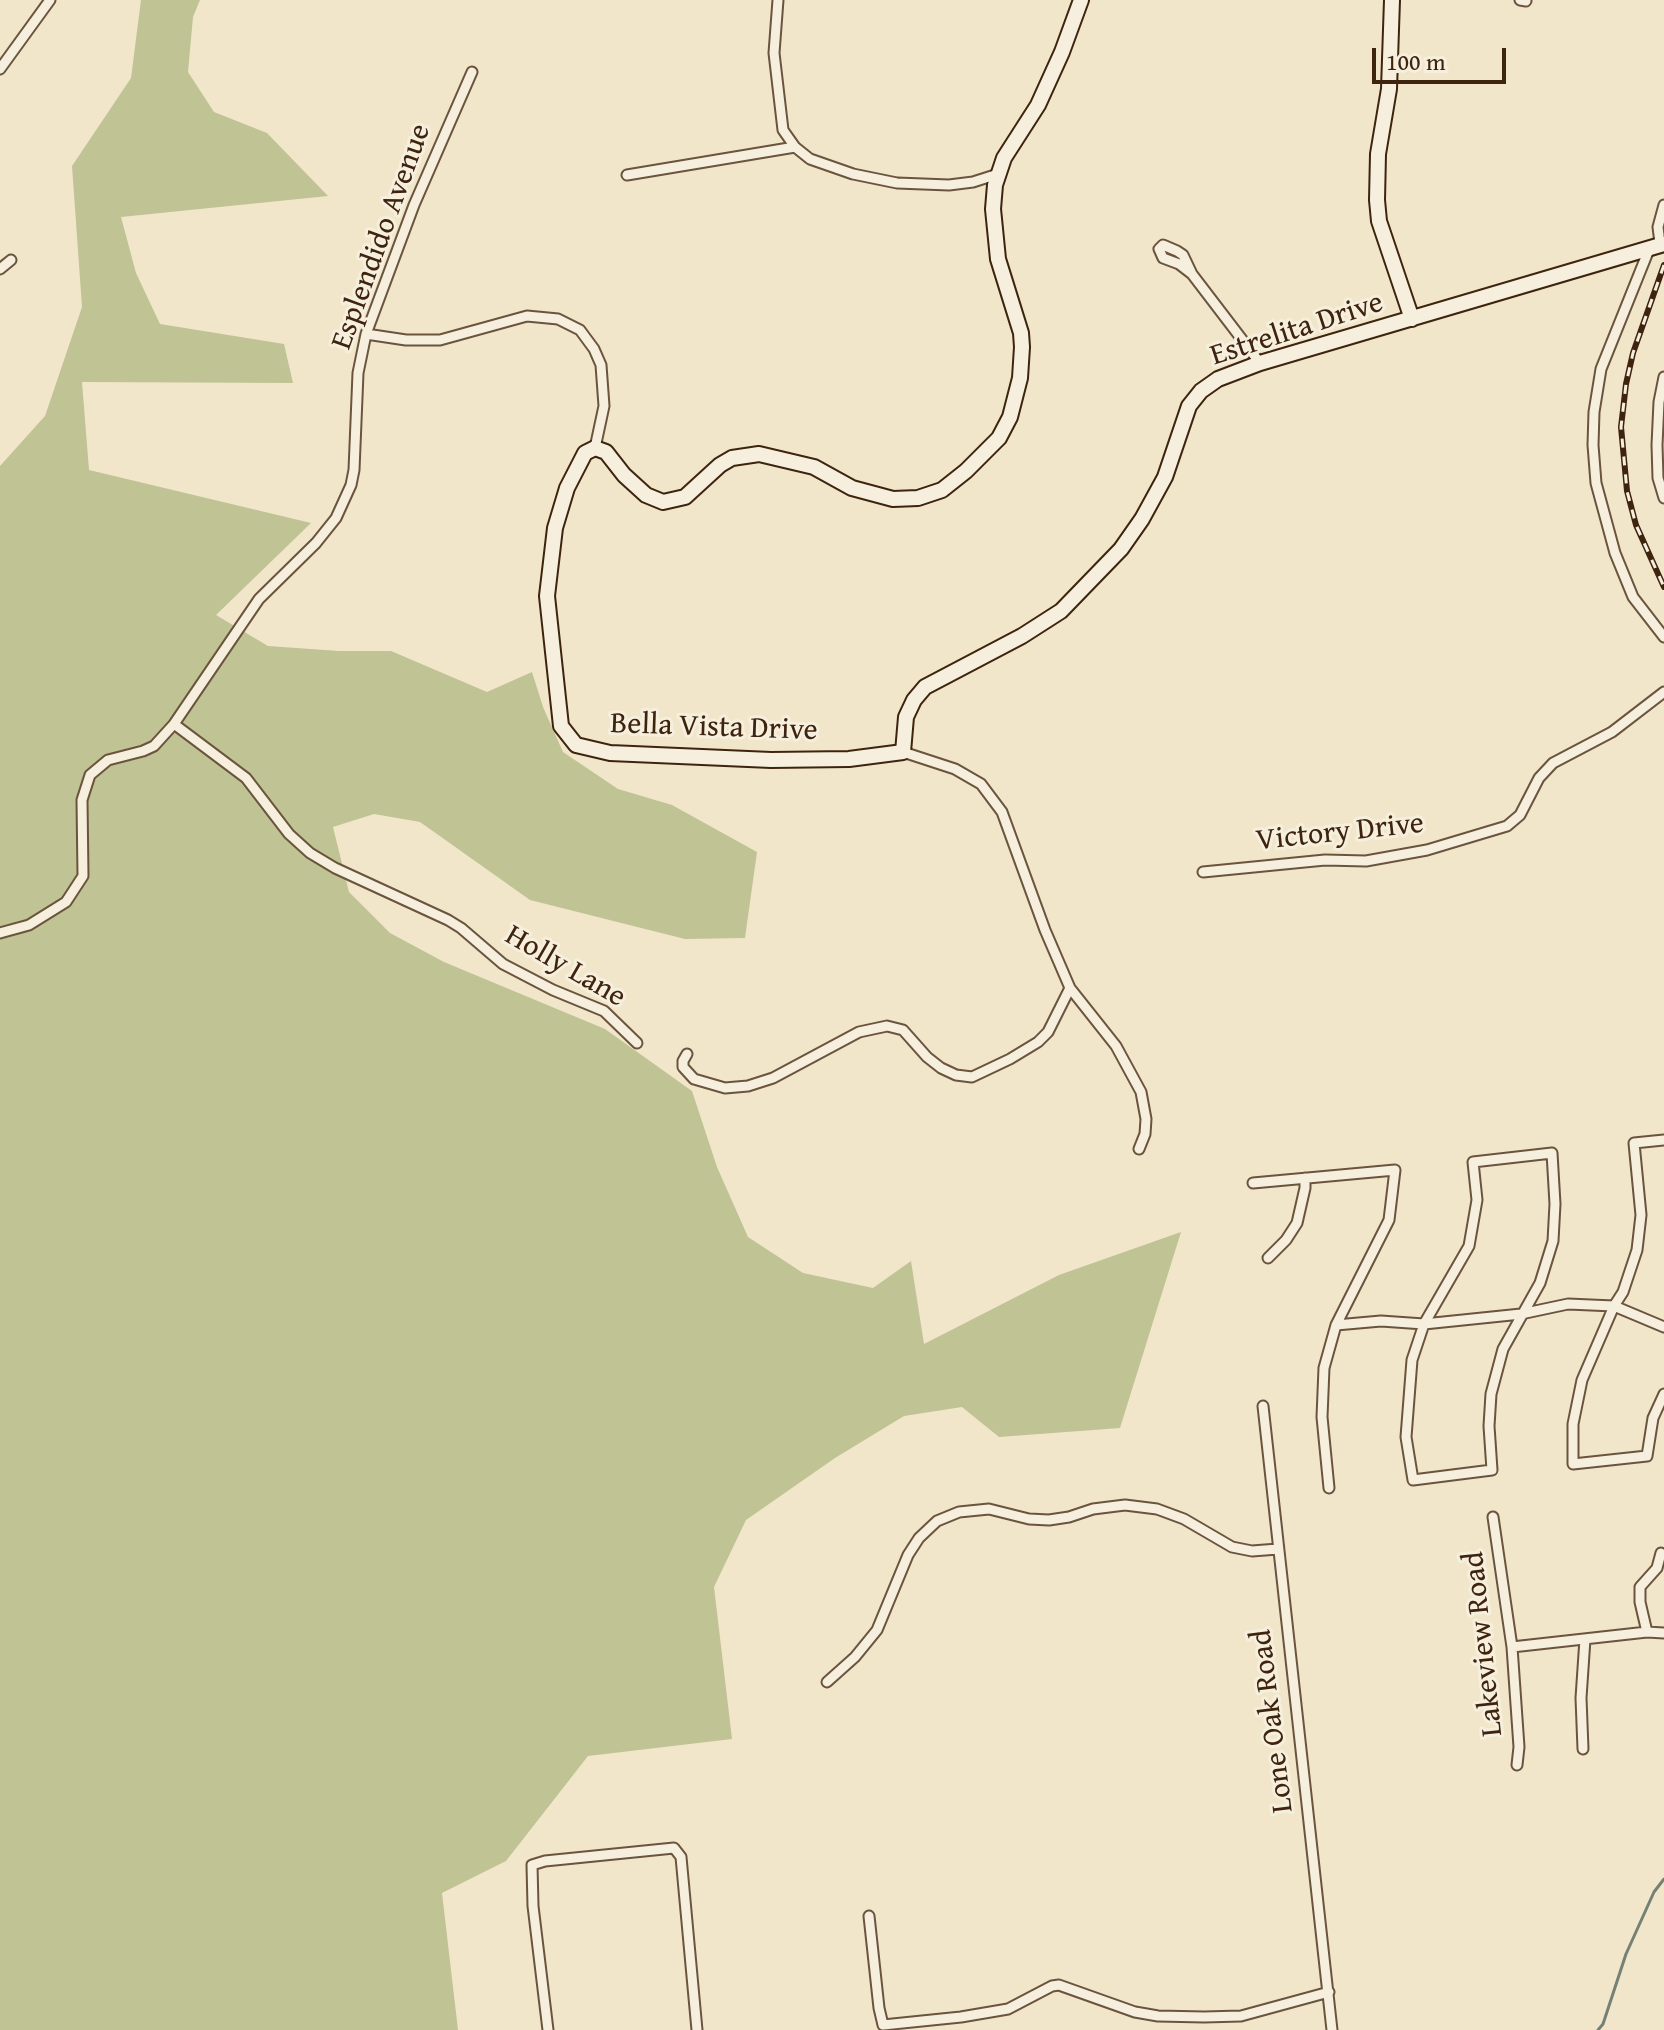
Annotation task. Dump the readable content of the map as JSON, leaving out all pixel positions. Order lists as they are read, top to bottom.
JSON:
{
  "streets": {
    "street": [
      "Esplendido Avenue",
      "Estrelita Drive",
      "Bella Vista Drive",
      "Victory Drive",
      "Holly Lane",
      "Lakeview Road",
      "Lone Oak Road"
    ]
  },
  "crossings": [
    ["Esplendido Avenue", "Holly Lane"],
    ["Estrelita Drive", "Bella Vista Drive"]
  ],
  "scale_bar": "100 m"
}
